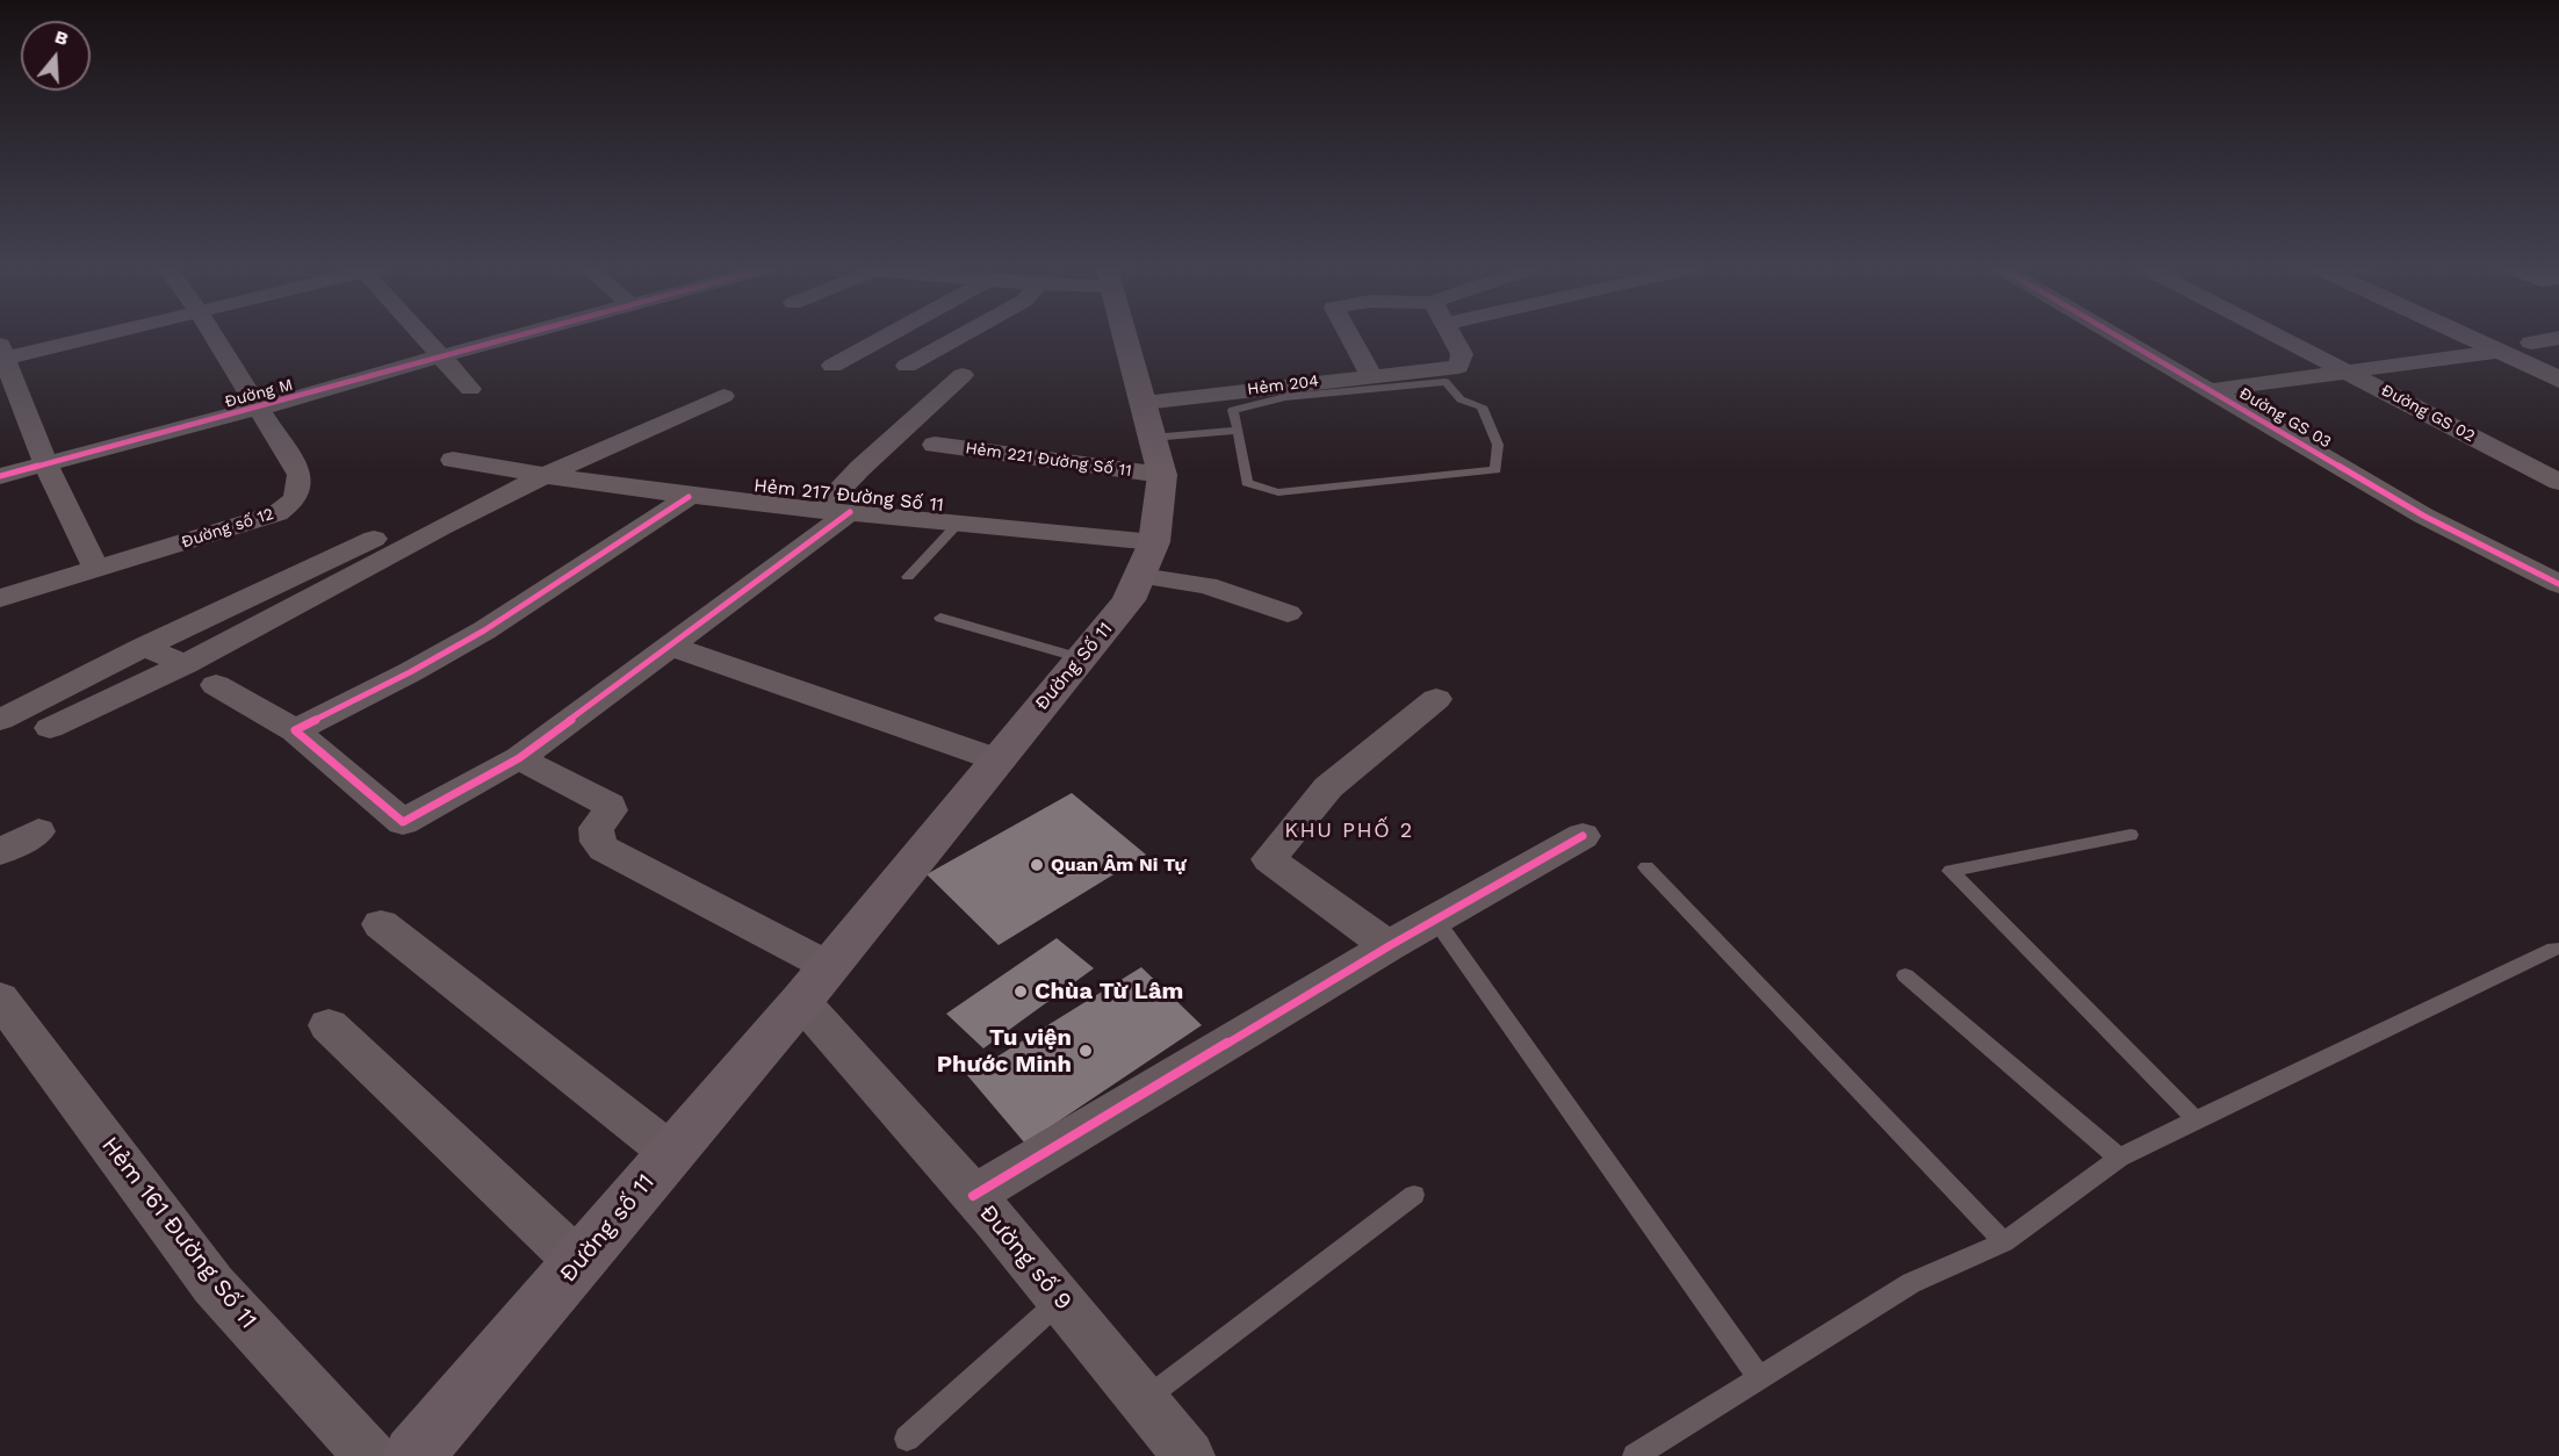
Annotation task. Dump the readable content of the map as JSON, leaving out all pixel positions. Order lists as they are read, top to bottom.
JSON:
{
  "streets": {
    "main road": ["Đường Số 11", "Đường số 11"],
    "street": [
      "Hẻm 204",
      "Đường M",
      "Đường GS 02",
      "Đường GS 03",
      "Hẻm 221 Đường Số 11",
      "Hẻm 217 Đường Số 11",
      "Đường số 12",
      "Hẻm 161 Đường Số 11",
      "Đường số 9"
    ]
  },
  "crossings": [
    ["Hẻm 204", "Đường Số 11"],
    ["Đường M", "Đường số 12"],
    ["Hẻm 221 Đường Số 11", "Đường Số 11"],
    ["Hẻm 217 Đường Số 11", "Đường Số 11"],
    ["Đường Số 11", "Đường số 11"],
    ["Đường Số 11", "Đường số 9"],
    ["Đường số 11", "Đường số 9"]
  ],
  "districts": ["KHU PHỐ 2"],
  "places": ["Quan Âm Ni Tự", "Chùa Từ Lâm", "Tu viện Phước Minh"],
  "north": "top"
}
